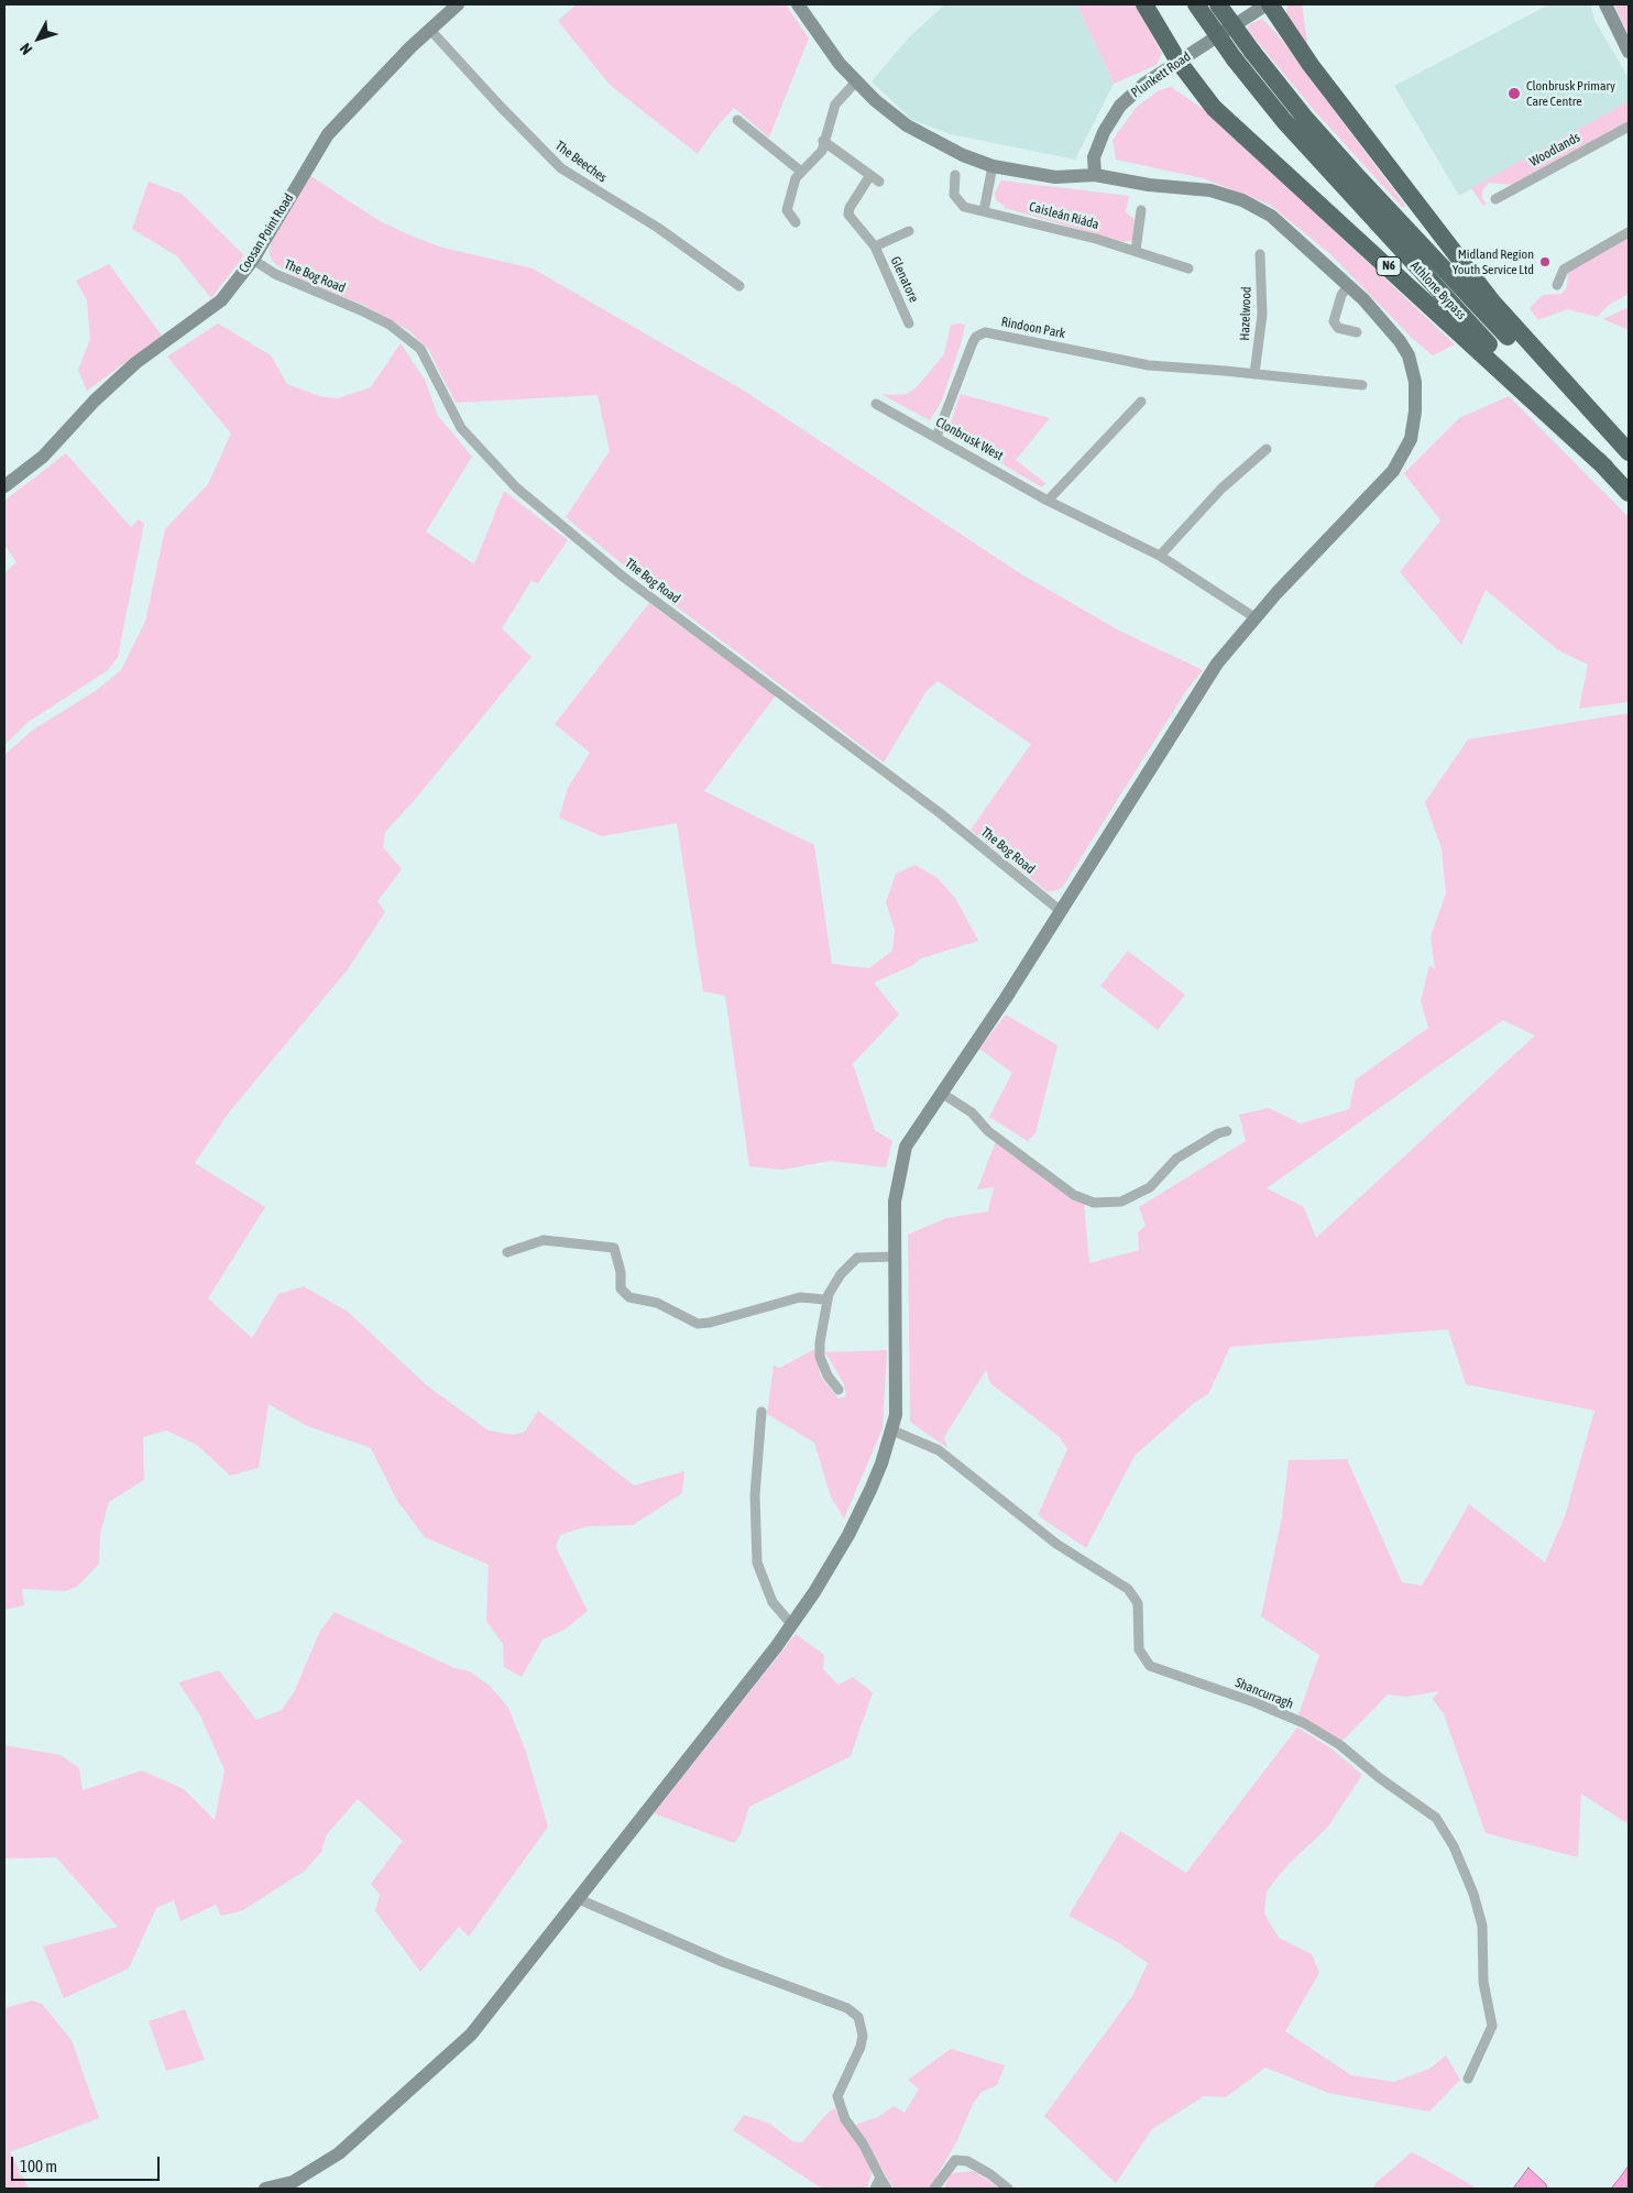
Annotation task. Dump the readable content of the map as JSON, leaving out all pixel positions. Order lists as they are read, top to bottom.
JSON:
{
  "streets": {
    "highway": ["N6", "Athlone Bypass"],
    "street": [
      "Plunkett Road",
      "Woodlands",
      "The Beeches",
      "Caisleán Riáda",
      "Coosan Point Road",
      "The Bog Road",
      "Glenatore",
      "Hazelwood",
      "Rindoon Park",
      "Clonbrusk West",
      "Shancurragh"
    ]
  },
  "crossings": [
    ["Plunkett Road", "N6"],
    ["The Beeches", "Coosan Point Road"],
    ["Coosan Point Road", "The Bog Road"],
    ["N6", "Athlone Bypass"],
    ["Hazelwood", "Rindoon Park"],
    ["Rindoon Park", "Clonbrusk West"]
  ],
  "places": ["Clonbrusk Primary Care Centre", "Midland Region Youth Service Ltd"],
  "scale_bar": "100 m",
  "north": "bottom left"
}
